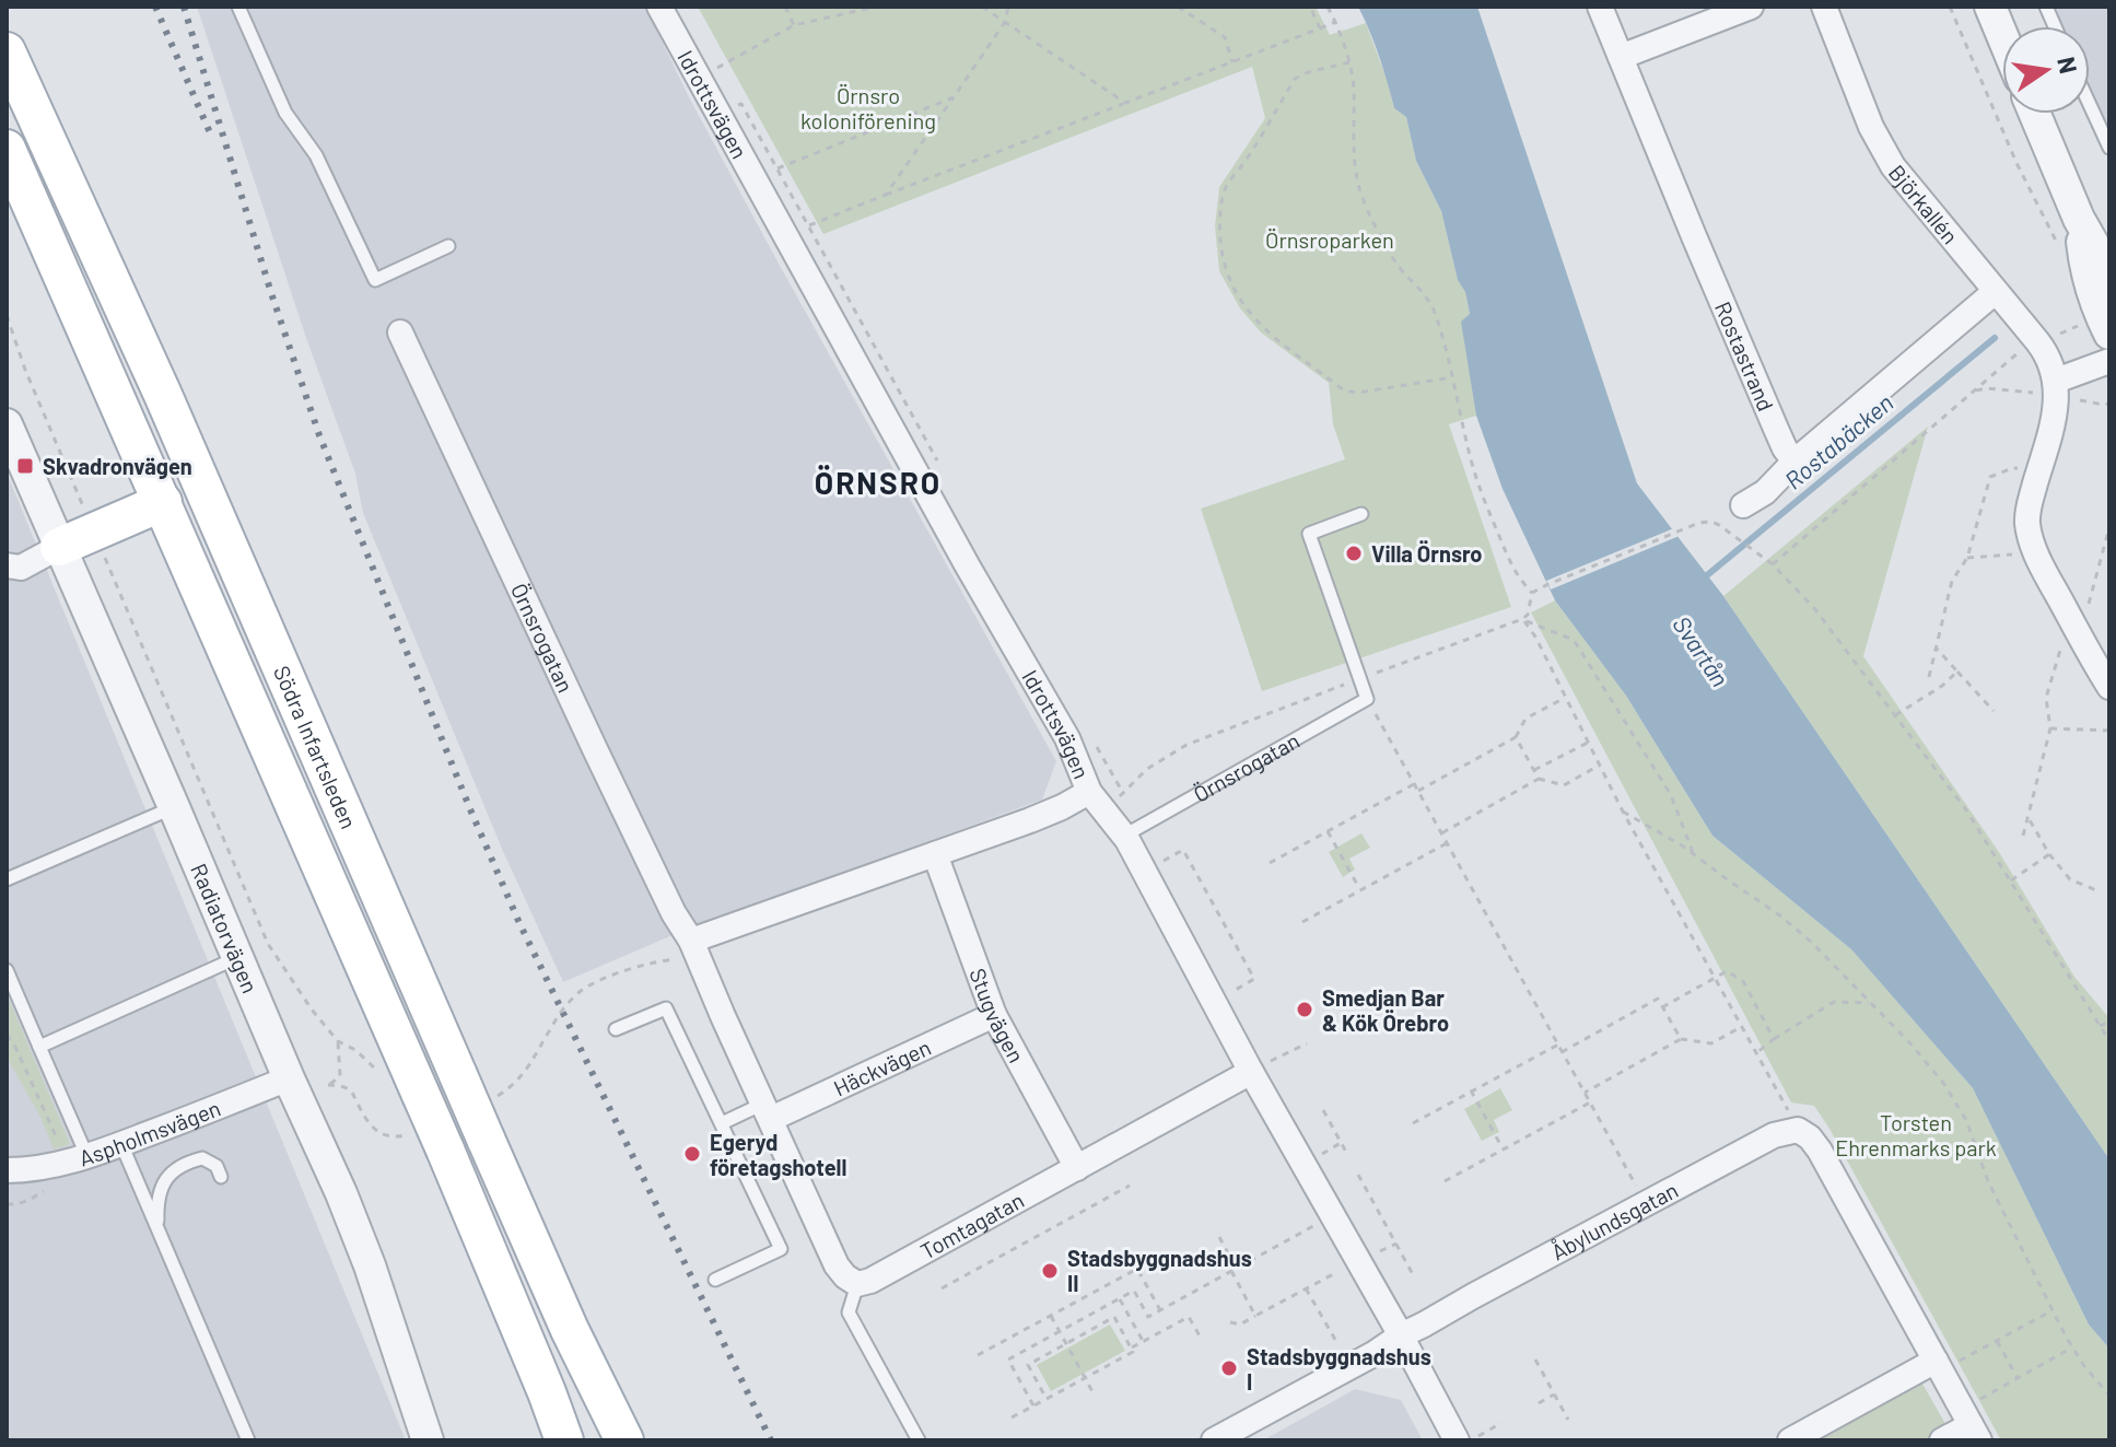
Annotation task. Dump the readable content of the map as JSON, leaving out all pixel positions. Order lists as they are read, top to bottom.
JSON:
{
  "streets": {
    "main road": ["Södra Infartsleden"],
    "street": [
      "Idrottsvägen",
      "Björkallén",
      "Rostastrand",
      "Örnsrogatan",
      "Radiatorvägen",
      "Stugvägen",
      "Häckvägen",
      "Aspholmsvägen",
      "Åbylundsgatan",
      "Tomtagatan"
    ]
  },
  "crossings": [
    ["Idrottsvägen", "Örnsrogatan"],
    ["Idrottsvägen", "Åbylundsgatan"],
    ["Idrottsvägen", "Tomtagatan"],
    ["Örnsrogatan", "Häckvägen"],
    ["Radiatorvägen", "Aspholmsvägen"],
    ["Stugvägen", "Häckvägen"],
    ["Stugvägen", "Tomtagatan"]
  ],
  "districts": ["ÖRNSRO"],
  "water": ["Rostabäcken", "Svartån"],
  "parks": ["Örnsro koloniförening", "Örnsroparken", "Torsten Ehrenmarks park"],
  "places": {
    "transit": ["Skvadronvägen"],
    "other": [
      "Villa Örnsro",
      "Smedjan Bar & Kök Örebro",
      "Egeryd företagshotell",
      "Stadsbyggnadshus II",
      "Stadsbyggnadshus I"
    ]
  },
  "north": "right"
}
